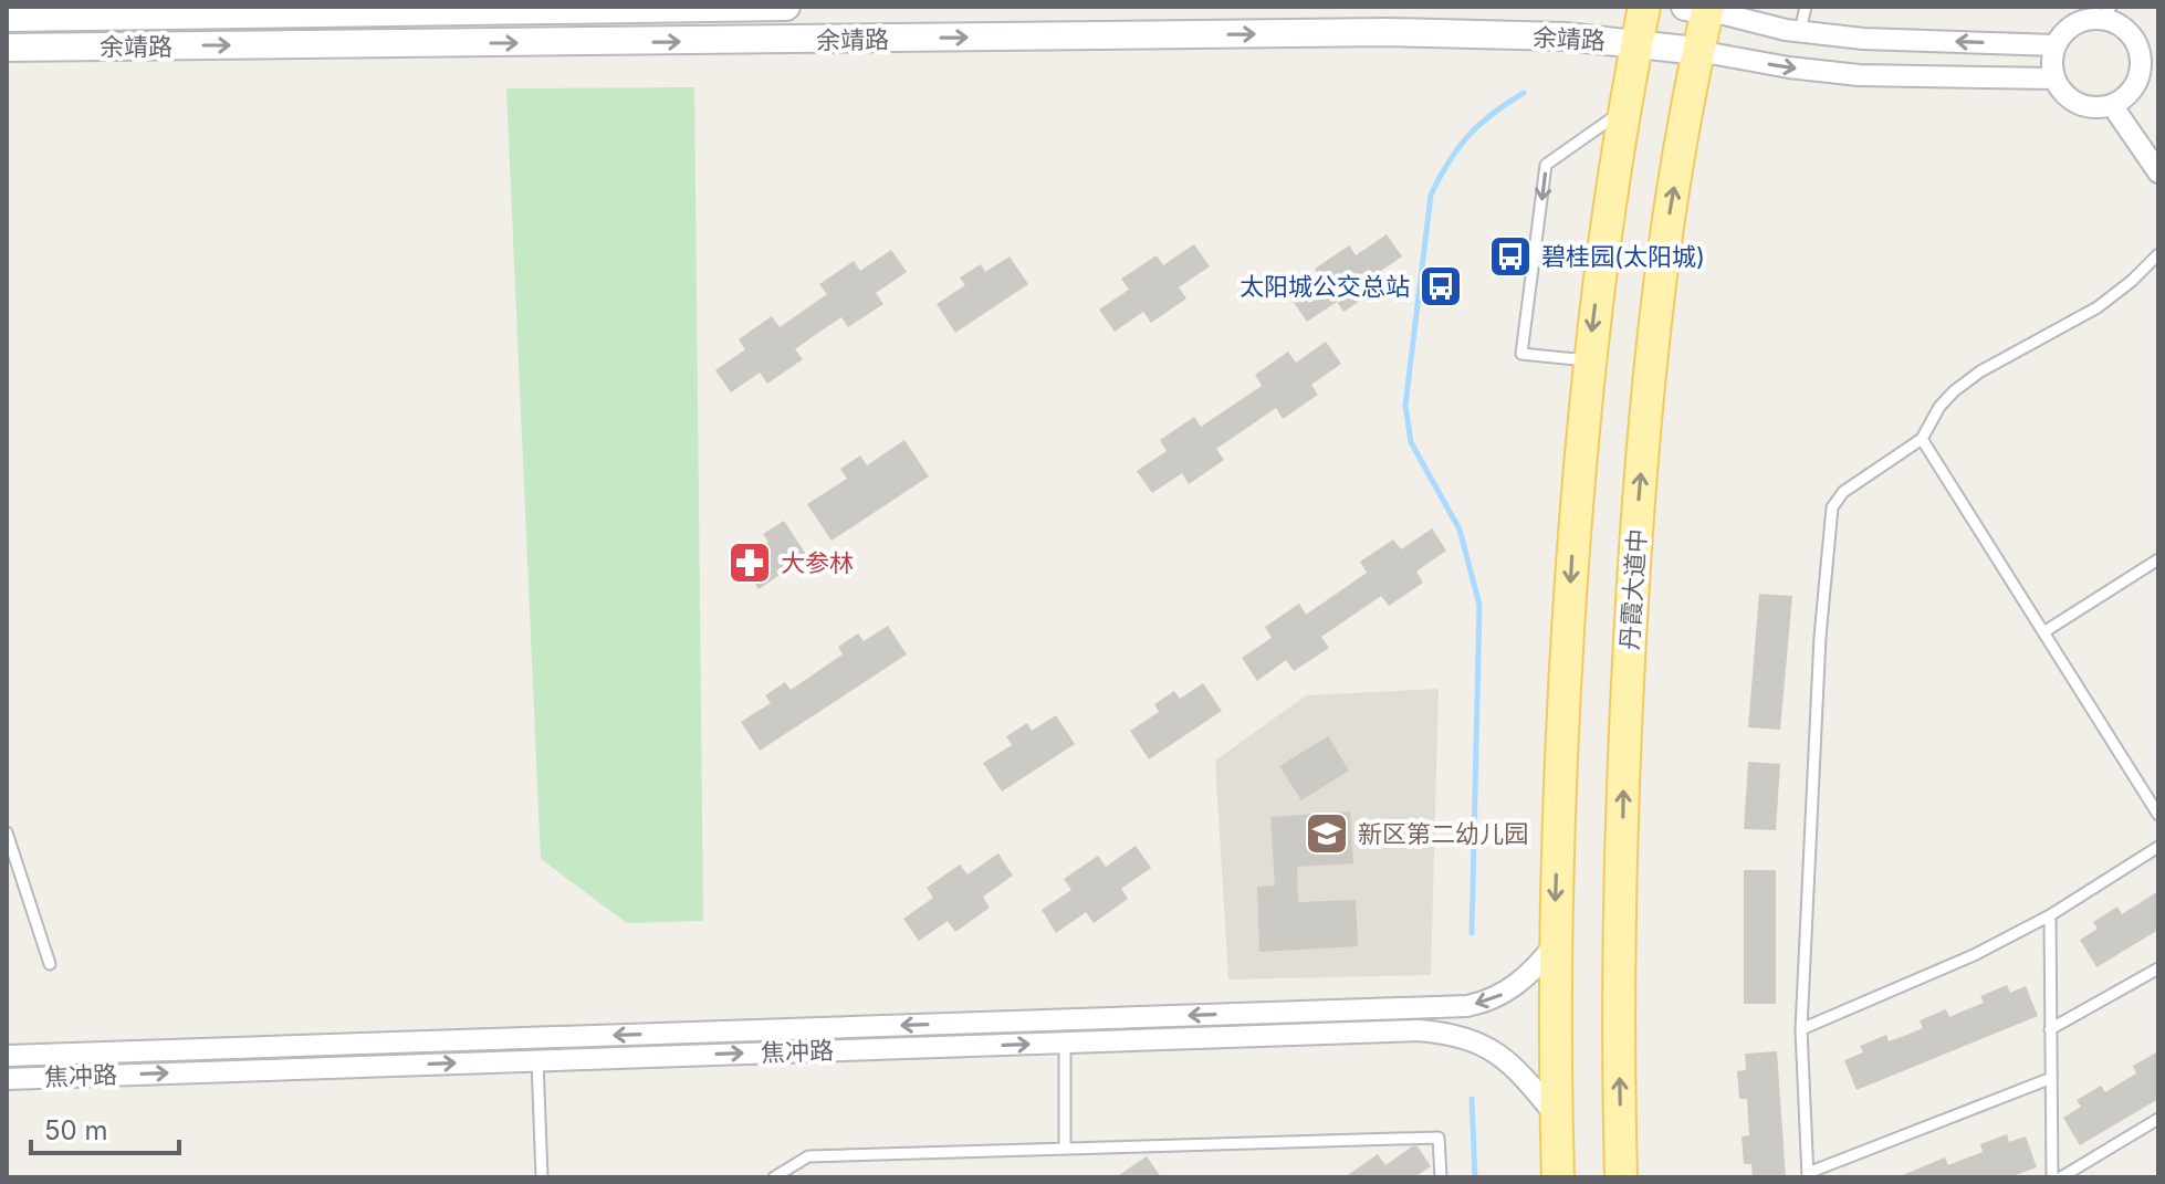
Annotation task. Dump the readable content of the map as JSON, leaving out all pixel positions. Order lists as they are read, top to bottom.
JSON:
{
  "streets": {
    "main road": ["余靖路", "丹霞大道中"],
    "street": ["焦冲路"]
  },
  "crossings": [
    ["余靖路", "丹霞大道中"]
  ],
  "places": {
    "bus stop": ["碧桂园(太阳城)", "太阳城公交总站"],
    "pharmacy": ["大参林"],
    "school or university": ["新区第二幼儿园"]
  },
  "scale_bar": "50 m"
}
